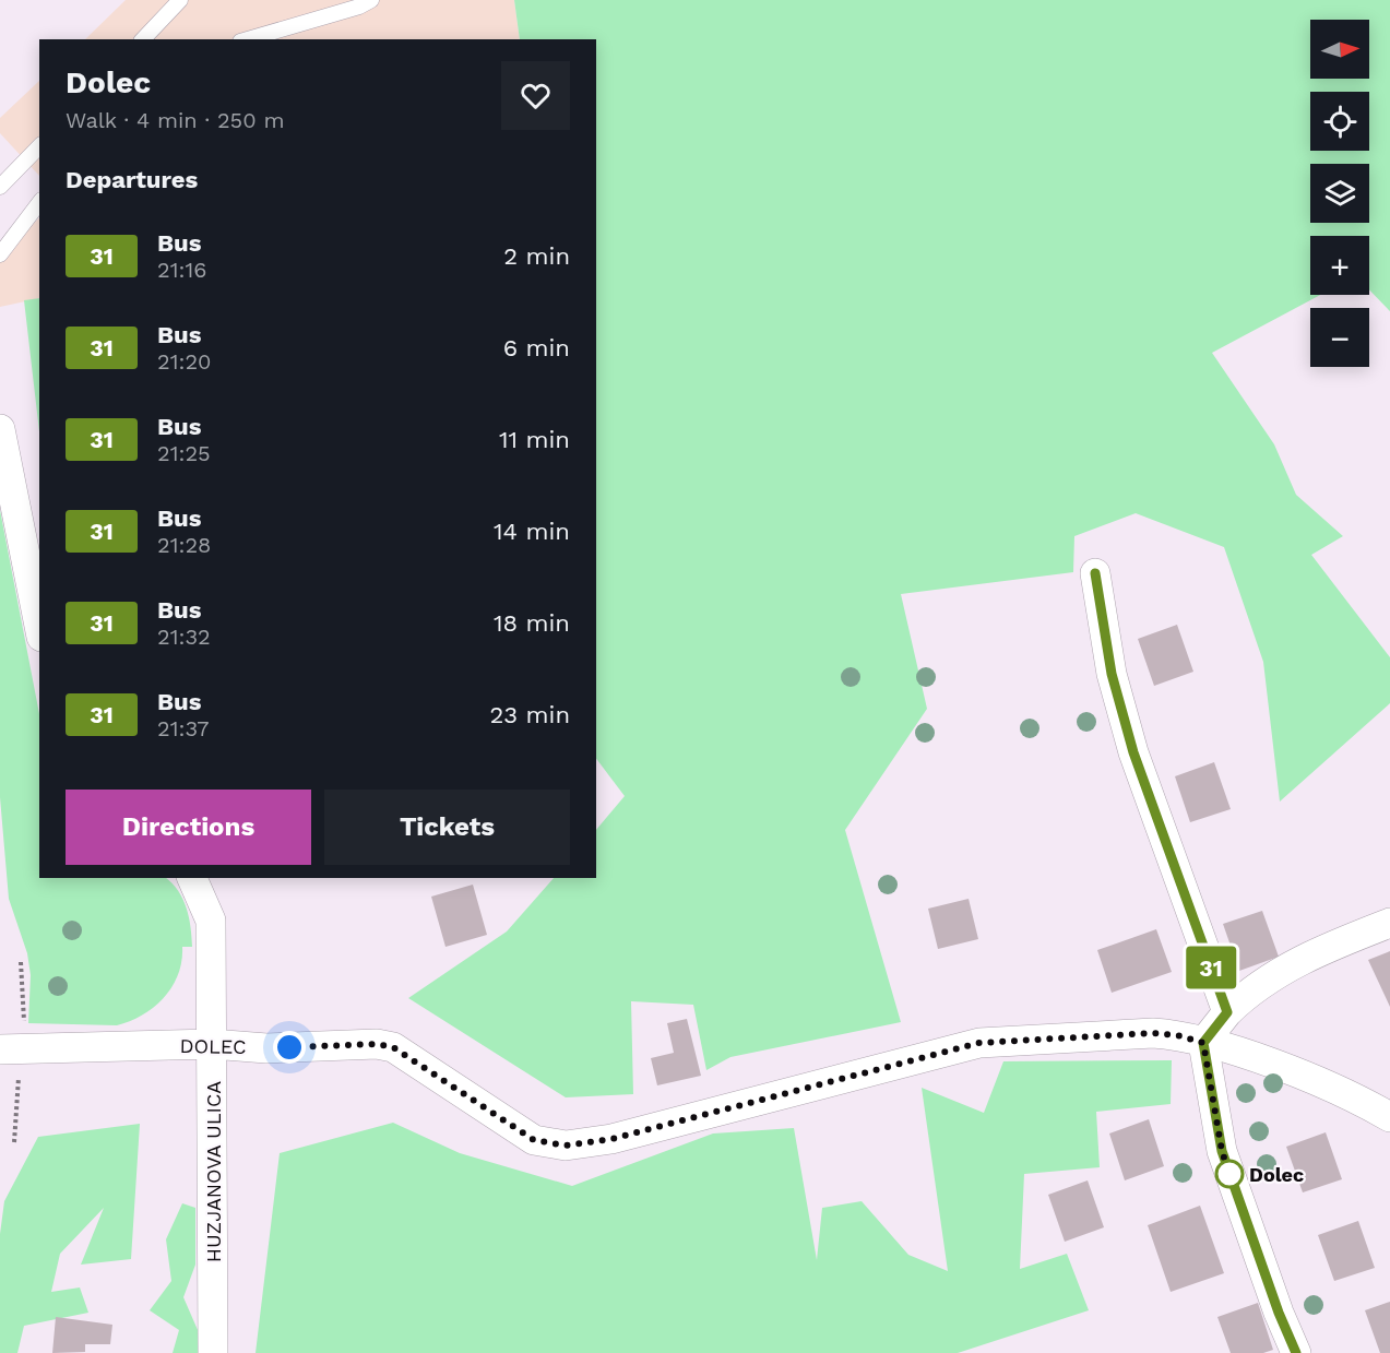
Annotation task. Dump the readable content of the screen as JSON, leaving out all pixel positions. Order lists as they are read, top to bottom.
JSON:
{
  "streets": {
    "street": ["DOLEC", "HUZJANOVA ULICA"]
  },
  "crossings": [
    ["DOLEC", "HUZJANOVA ULICA"]
  ],
  "places": ["Dolec"],
  "lines": ["bus line 31"],
  "north": "right",
  "page": {
    "on_map": "31",
    "map_buttons": ["+", "−"],
    "heading": [
      ["Dolec", "Walk · 4 min · 250 m"],
      "Departures"
    ],
    "list": [
      {
        "mark": "31",
        "name": "Bus",
        "note": "21:16",
        "value": "2 min"
      },
      {
        "mark": "31",
        "name": "Bus",
        "note": "21:20",
        "value": "6 min"
      },
      {
        "mark": "31",
        "name": "Bus",
        "note": "21:25",
        "value": "11 min"
      },
      {
        "mark": "31",
        "name": "Bus",
        "note": "21:28",
        "value": "14 min"
      },
      {
        "mark": "31",
        "name": "Bus",
        "note": "21:32",
        "value": "18 min"
      },
      {
        "mark": "31",
        "name": "Bus",
        "note": "21:37",
        "value": "23 min"
      }
    ],
    "buttons": ["Directions", "Tickets"]
  }
}
